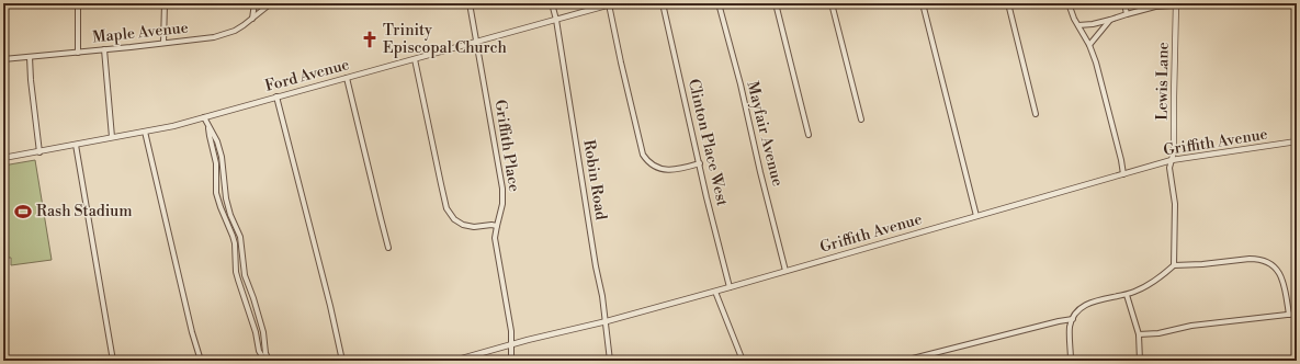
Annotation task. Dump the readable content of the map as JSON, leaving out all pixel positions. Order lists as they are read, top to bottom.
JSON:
{
  "streets": {
    "street": [
      "Maple Avenue",
      "Ford Avenue",
      "Lewis Lane",
      "Mayfair Avenue",
      "Clinton Place West",
      "Griffith Avenue",
      "Griffith Place",
      "Robin Road"
    ]
  },
  "crossings": [
    ["Ford Avenue", "Griffith Place"],
    ["Ford Avenue", "Robin Road"],
    ["Lewis Lane", "Griffith Avenue"],
    ["Mayfair Avenue", "Griffith Avenue"],
    ["Clinton Place West", "Griffith Avenue"],
    ["Griffith Avenue", "Griffith Place"],
    ["Griffith Avenue", "Robin Road"]
  ],
  "places": {
    "church": ["Trinity Episcopal Church"],
    "sports": ["Rash Stadium"]
  }
}
